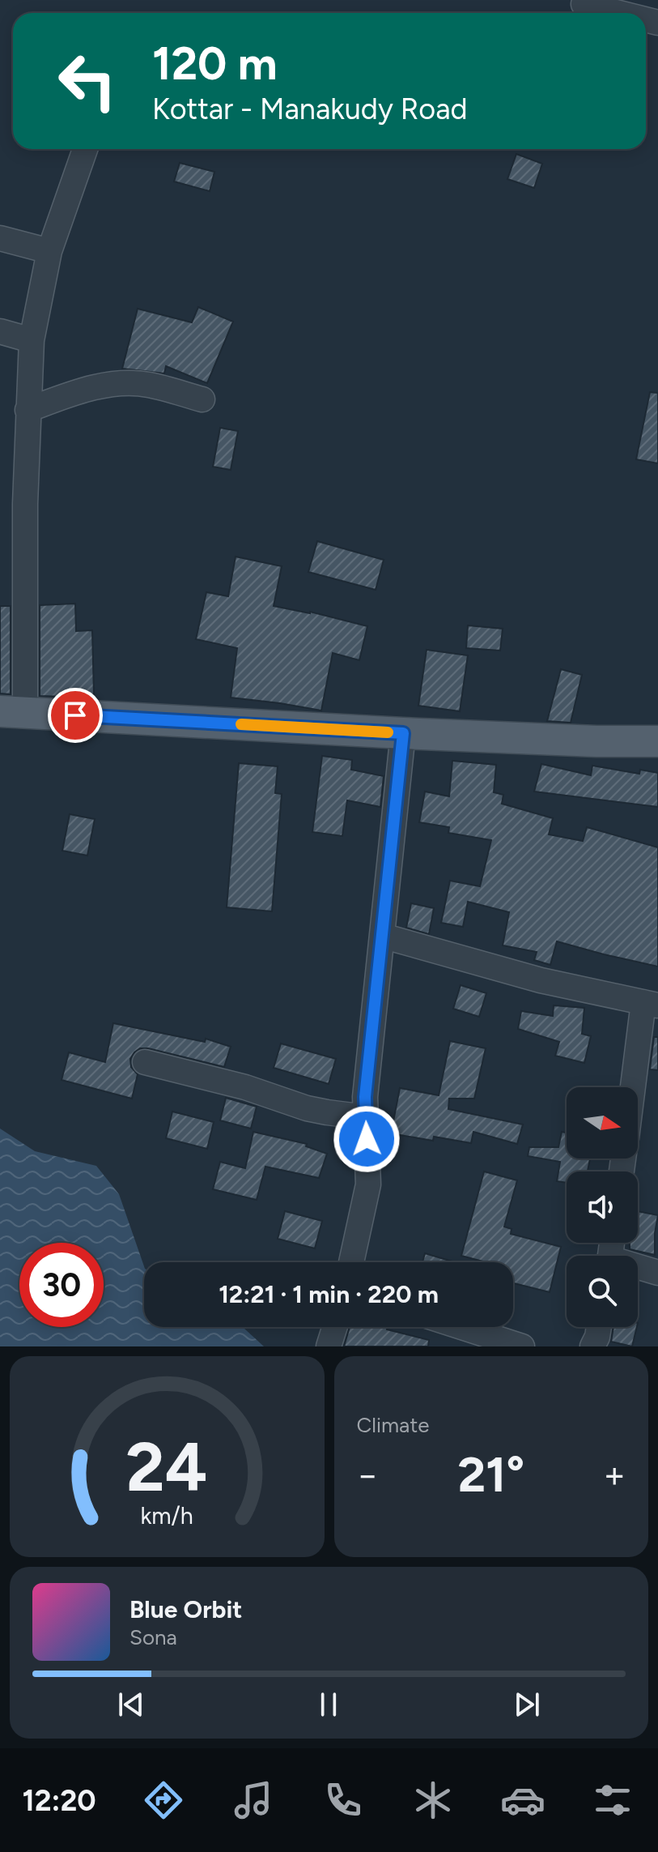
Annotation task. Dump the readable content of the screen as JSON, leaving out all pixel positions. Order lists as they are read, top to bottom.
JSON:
{
  "north": "right",
  "page": {
    "turn": ["120 m", "Kottar - Manakudy Road"],
    "limit": "30",
    "trip": "12:21 · 1 min · 220 m",
    "tile": "Climate",
    "heat": ["−", "21°", "+"],
    "song": ["Blue Orbit", "Sona"],
    "tabs": "12:20",
    "gauge": ["24", "km/h"]
  }
}
